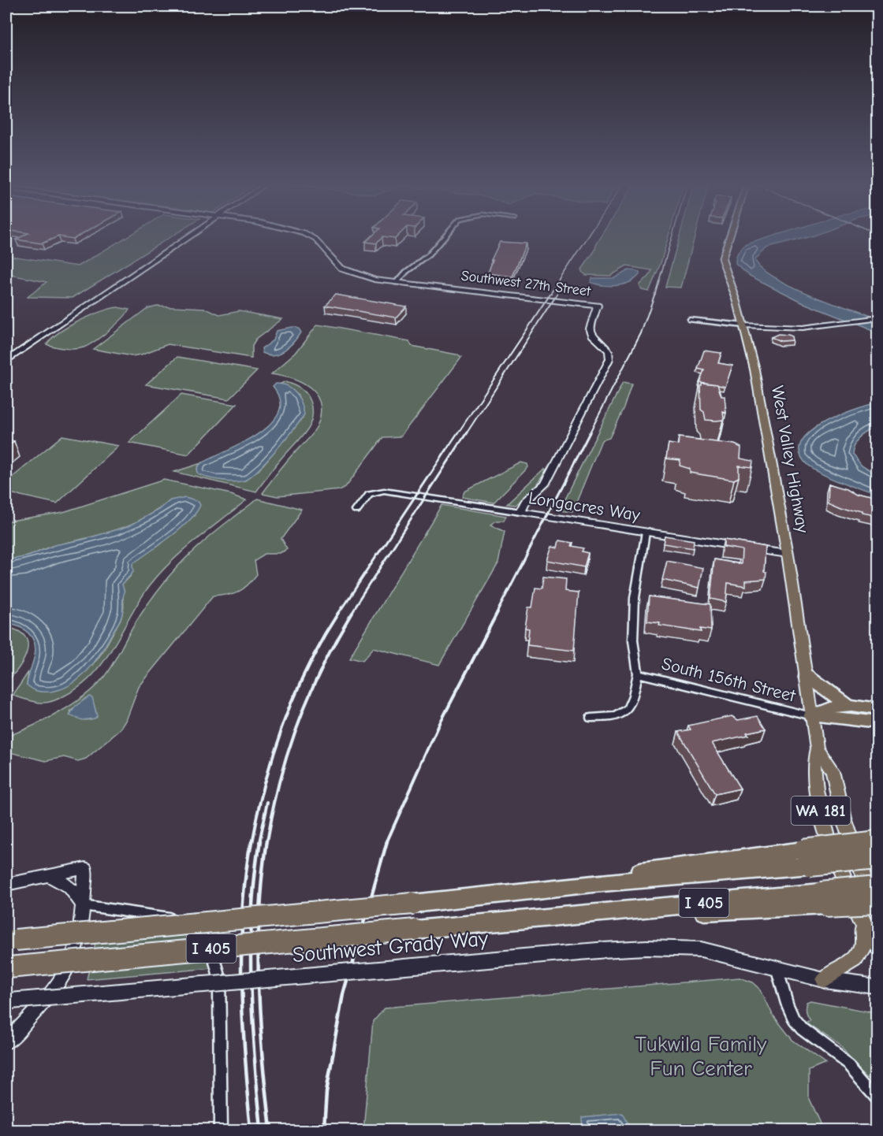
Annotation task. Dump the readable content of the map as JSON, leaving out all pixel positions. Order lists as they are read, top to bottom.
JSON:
{
  "streets": {
    "highway": ["I 405"],
    "main road": ["West Valley Highway", "WA 181"],
    "street": [
      "Southwest 27th Street",
      "Longacres Way",
      "South 156th Street",
      "Southwest Grady Way"
    ]
  },
  "crossings": [
    ["Southwest 27th Street", "Longacres Way"],
    ["West Valley Highway", "Longacres Way"],
    ["West Valley Highway", "South 156th Street"]
  ],
  "parks": ["Tukwila Family Fun Center"]
}
